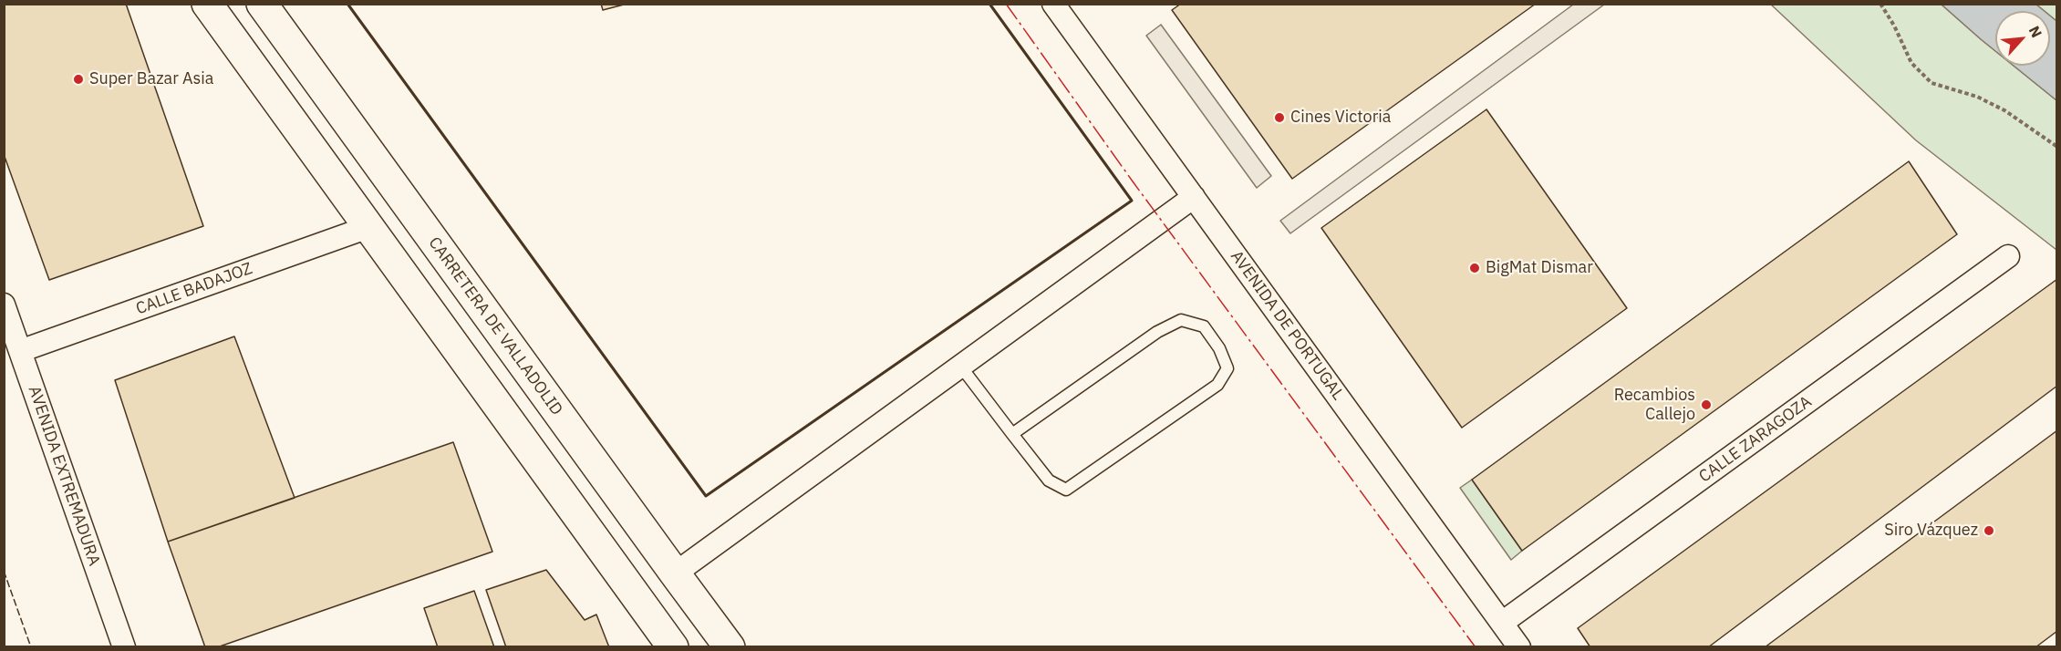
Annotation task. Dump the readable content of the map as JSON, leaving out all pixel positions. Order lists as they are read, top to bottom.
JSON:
{
  "streets": {
    "highway": ["CARRETERA DE VALLADOLID"],
    "street": [
      "CALLE BADAJOZ",
      "AVENIDA DE PORTUGAL",
      "CALLE ZARAGOZA",
      "AVENIDA EXTREMADURA"
    ]
  },
  "crossings": [
    ["CALLE BADAJOZ", "AVENIDA EXTREMADURA"],
    ["AVENIDA DE PORTUGAL", "CALLE ZARAGOZA"]
  ],
  "places": [
    "Super Bazar Asia",
    "Cines Victoria",
    "BigMat Dismar",
    "Recambios Callejo",
    "Siro Vázquez"
  ],
  "north": "top right"
}
